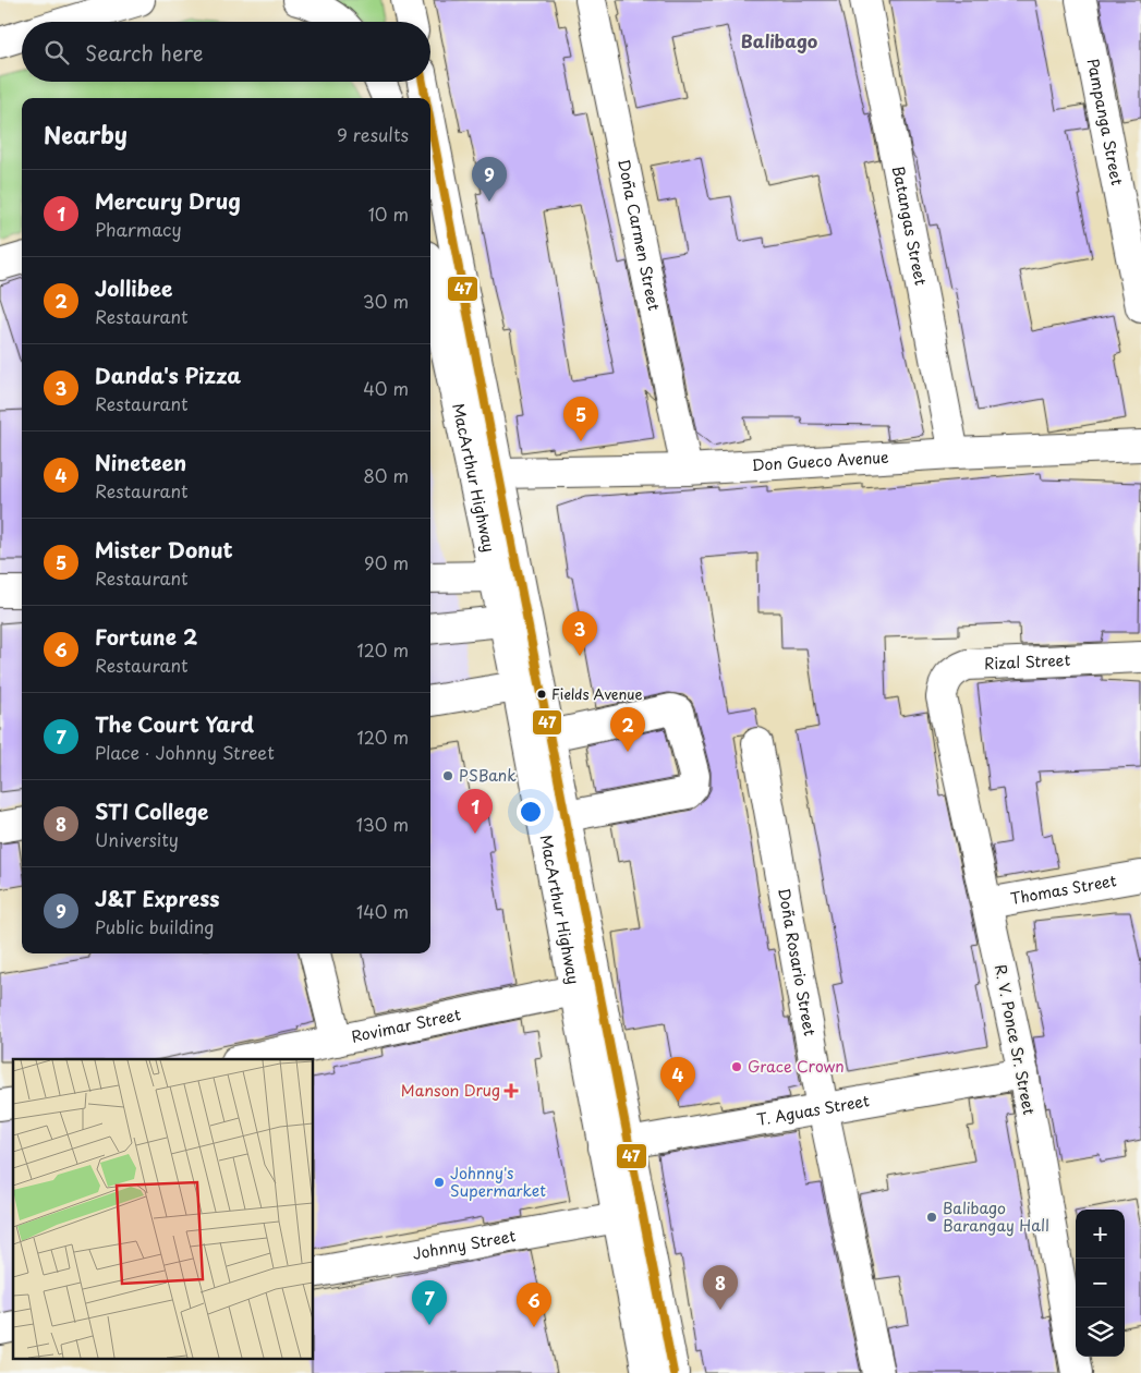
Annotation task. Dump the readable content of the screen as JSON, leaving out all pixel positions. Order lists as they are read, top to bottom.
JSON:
{
  "streets": {
    "main road": [
      "Pampanga Street",
      "Batangas Street",
      "Doña Carmen Street",
      "Don Gueco Avenue",
      "MacArthur Highway",
      "Rizal Street",
      "Thomas Street",
      "Doña Rosario Street",
      "Rovimar Street",
      "R. V. Ponce Sr. Street",
      "T. Aguas Street",
      "Johnny Street"
    ]
  },
  "crossings": [
    ["Batangas Street", "Don Gueco Avenue"],
    ["Doña Carmen Street", "Don Gueco Avenue"],
    ["Don Gueco Avenue", "MacArthur Highway"],
    ["MacArthur Highway", "Rovimar Street"],
    ["MacArthur Highway", "T. Aguas Street"],
    ["MacArthur Highway", "Johnny Street"],
    ["Rizal Street", "R. V. Ponce Sr. Street"],
    ["Thomas Street", "R. V. Ponce Sr. Street"],
    ["Doña Rosario Street", "T. Aguas Street"],
    ["R. V. Ponce Sr. Street", "T. Aguas Street"]
  ],
  "districts": ["Balibago"],
  "places": {
    "other": [
      "Fields Avenue",
      "PSBank",
      "Grace Crown",
      "Johnny's Supermarket",
      "Balibago Barangay Hall"
    ],
    "health": ["Manson Drug"]
  },
  "lines": ["transit line 47"],
  "page": {
    "search": "Search here",
    "heading": ["Nearby", "9 results"],
    "pins": [
      "9",
      "5",
      "3",
      "2",
      "1",
      "4",
      "8",
      "7",
      "6"
    ],
    "list": [
      {
        "mark": "1",
        "name": "Mercury Drug",
        "note": "Pharmacy",
        "value": "10 m"
      },
      {
        "mark": "2",
        "name": "Jollibee",
        "note": "Restaurant",
        "value": "30 m"
      },
      {
        "mark": "3",
        "name": "Danda's Pizza",
        "note": "Restaurant",
        "value": "40 m"
      },
      {
        "mark": "4",
        "name": "Nineteen",
        "note": "Restaurant",
        "value": "80 m"
      },
      {
        "mark": "5",
        "name": "Mister Donut",
        "note": "Restaurant",
        "value": "90 m"
      },
      {
        "mark": "6",
        "name": "Fortune 2",
        "note": "Restaurant",
        "value": "120 m"
      },
      {
        "mark": "7",
        "name": "The Court Yard",
        "note": "Place · Johnny Street",
        "value": "120 m"
      },
      {
        "mark": "8",
        "name": "STI College",
        "note": "University",
        "value": "130 m"
      },
      {
        "mark": "9",
        "name": "J&T Express",
        "note": "Public building",
        "value": "140 m"
      }
    ],
    "map_buttons": ["+", "−"]
  }
}
